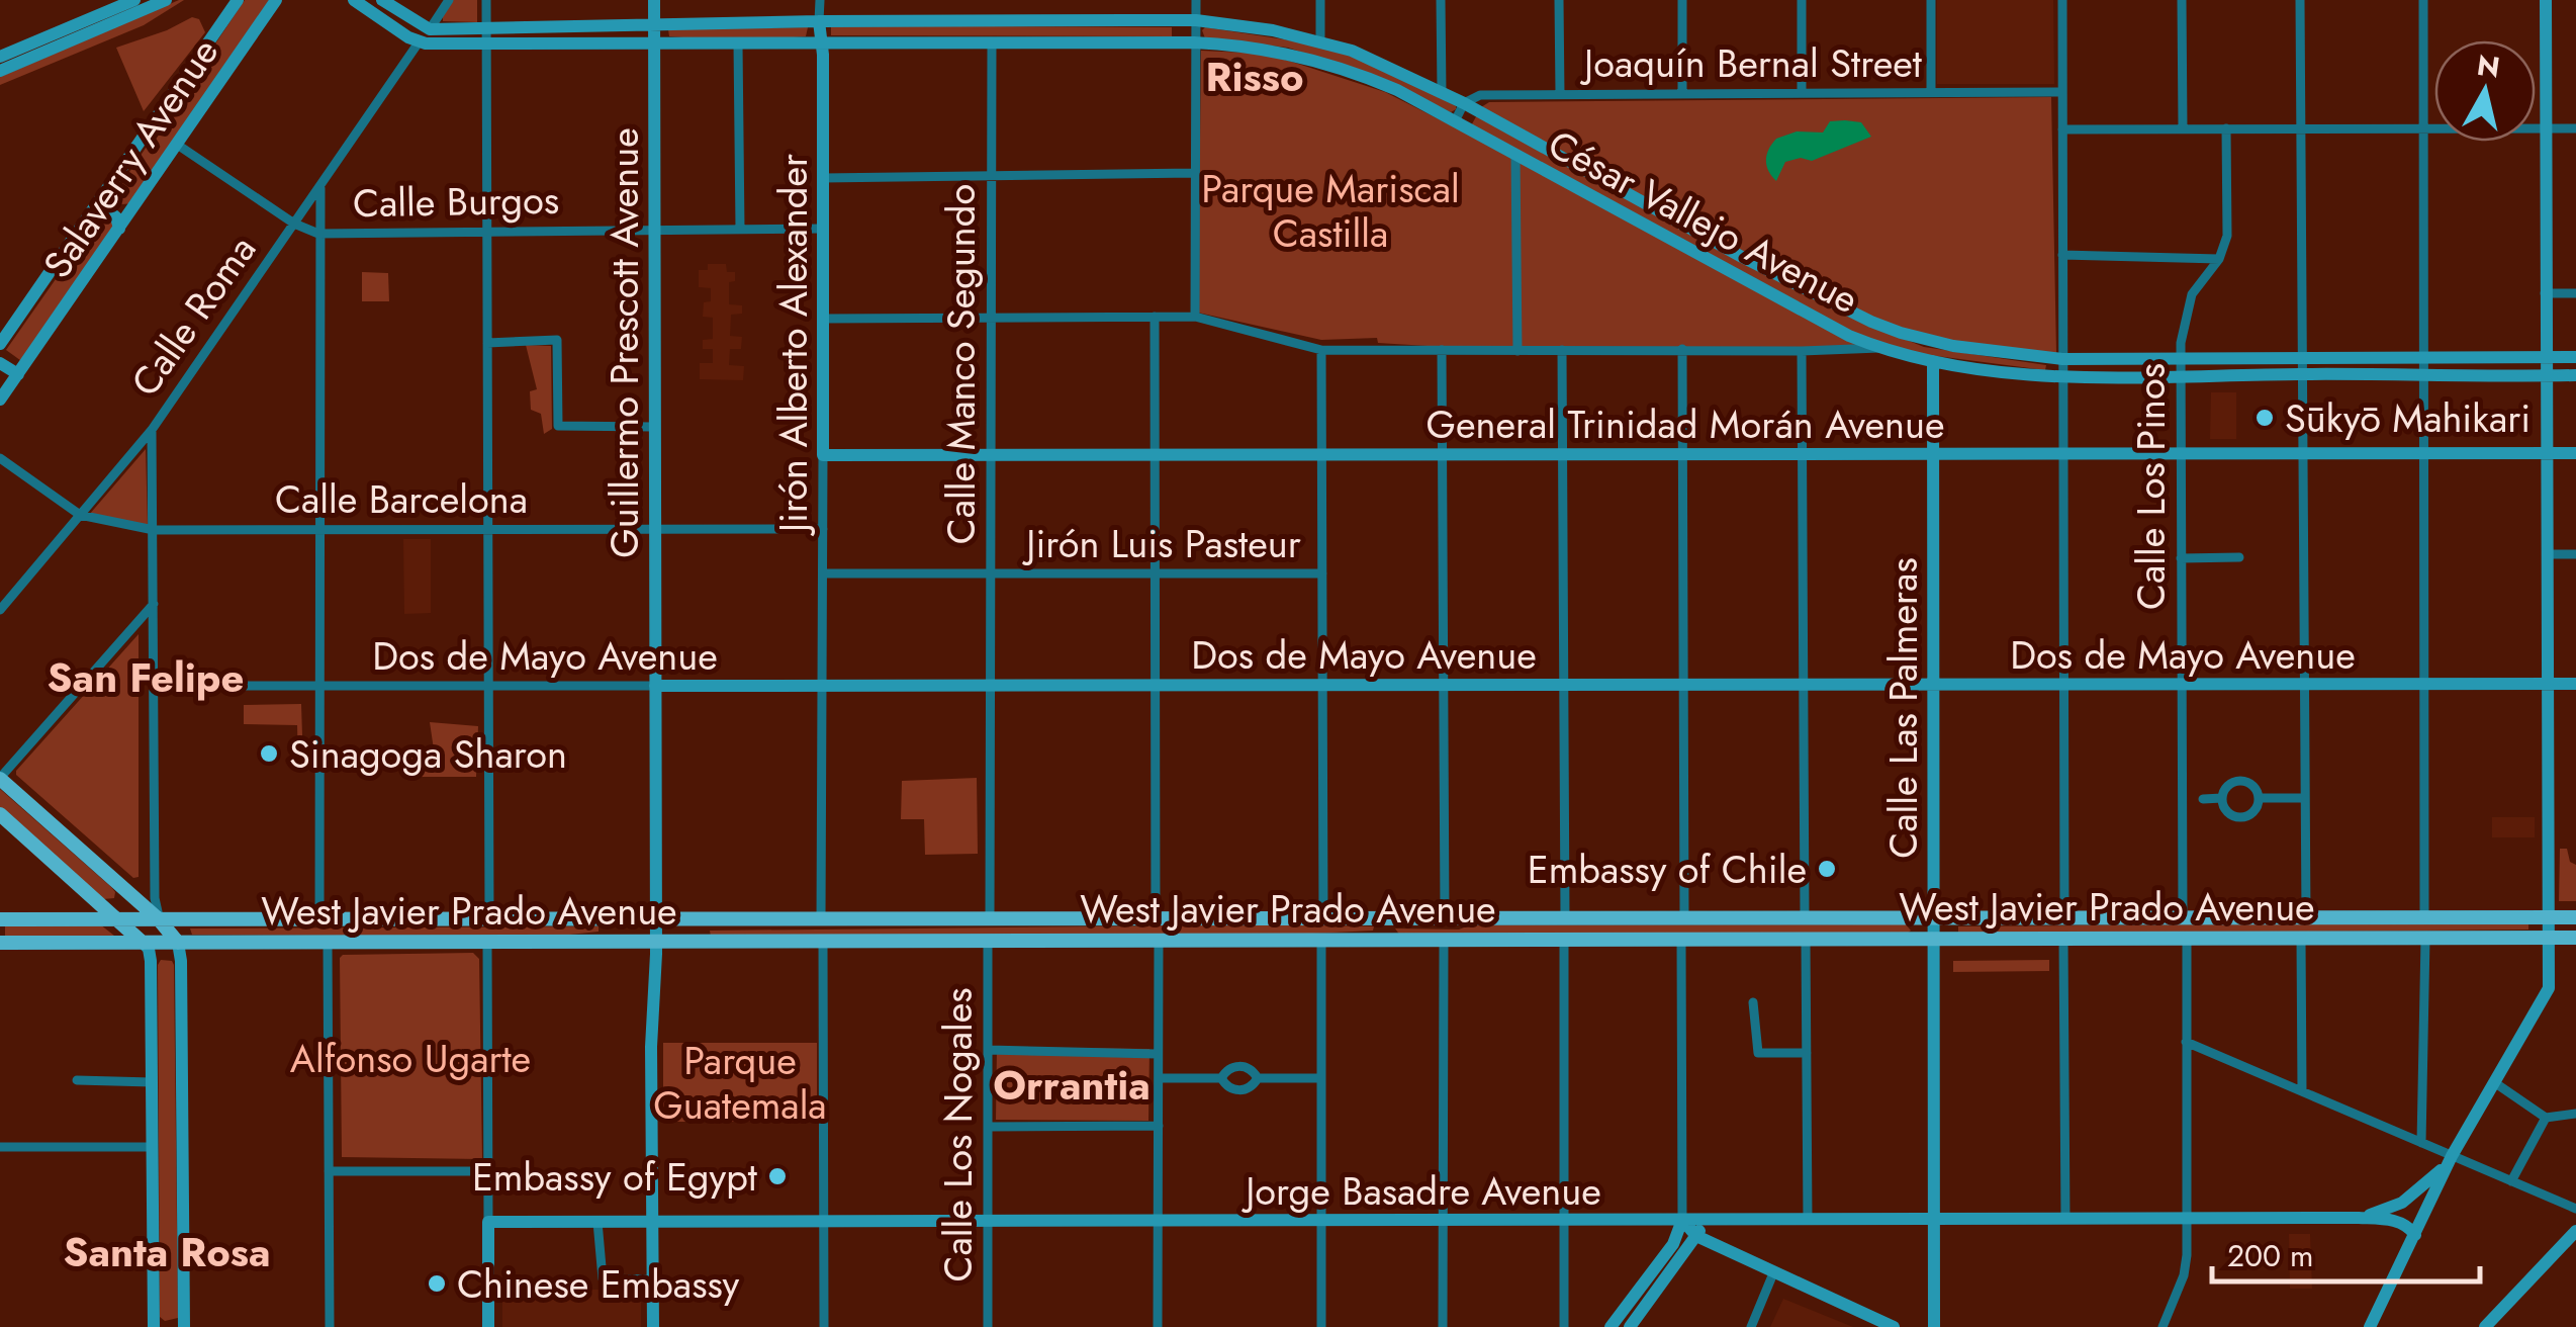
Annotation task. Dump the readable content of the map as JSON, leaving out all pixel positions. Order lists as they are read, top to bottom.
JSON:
{
  "streets": {
    "main road": [
      "Salaverry Avenue",
      "César Vallejo Avenue",
      "Guillermo Prescott Avenue",
      "Jirón Alberto Alexander",
      "General Trinidad Morán Avenue",
      "Dos de Mayo Avenue",
      "Calle Las Palmeras",
      "West Javier Prado Avenue",
      "Jorge Basadre Avenue"
    ],
    "street": [
      "Joaquín Bernal Street",
      "Calle Burgos",
      "Calle Roma",
      "Calle Manco Segundo",
      "Calle Los Pinos",
      "Calle Barcelona",
      "Jirón Luis Pasteur",
      "Calle Los Nogales"
    ]
  },
  "crossings": [
    ["Joaquín Bernal Street", "César Vallejo Avenue"],
    ["Salaverry Avenue", "Calle Burgos"],
    ["Calle Burgos", "Calle Roma"],
    ["Calle Burgos", "Guillermo Prescott Avenue"],
    ["Calle Burgos", "Jirón Alberto Alexander"],
    ["César Vallejo Avenue", "Guillermo Prescott Avenue"],
    ["César Vallejo Avenue", "Jirón Alberto Alexander"],
    ["César Vallejo Avenue", "Calle Manco Segundo"],
    ["César Vallejo Avenue", "Calle Los Pinos"],
    ["César Vallejo Avenue", "Calle Las Palmeras"],
    ["César Vallejo Avenue", "Jorge Basadre Avenue"],
    ["Calle Roma", "Calle Barcelona"],
    ["Guillermo Prescott Avenue", "Calle Barcelona"],
    ["Guillermo Prescott Avenue", "Dos de Mayo Avenue"],
    ["Guillermo Prescott Avenue", "West Javier Prado Avenue"],
    ["Guillermo Prescott Avenue", "Jorge Basadre Avenue"],
    ["Jirón Alberto Alexander", "General Trinidad Morán Avenue"],
    ["Jirón Alberto Alexander", "Calle Barcelona"],
    ["Jirón Alberto Alexander", "Jirón Luis Pasteur"],
    ["Jirón Alberto Alexander", "Dos de Mayo Avenue"],
    ["Jirón Alberto Alexander", "West Javier Prado Avenue"],
    ["Calle Manco Segundo", "General Trinidad Morán Avenue"],
    ["Calle Manco Segundo", "Jirón Luis Pasteur"],
    ["Calle Manco Segundo", "Dos de Mayo Avenue"],
    ["General Trinidad Morán Avenue", "Calle Los Pinos"],
    ["General Trinidad Morán Avenue", "Calle Las Palmeras"],
    ["General Trinidad Morán Avenue", "Jorge Basadre Avenue"],
    ["Calle Los Pinos", "Dos de Mayo Avenue"],
    ["Calle Los Pinos", "West Javier Prado Avenue"],
    ["Dos de Mayo Avenue", "Calle Las Palmeras"],
    ["Dos de Mayo Avenue", "Jorge Basadre Avenue"],
    ["Calle Las Palmeras", "West Javier Prado Avenue"],
    ["Calle Las Palmeras", "Jorge Basadre Avenue"],
    ["West Javier Prado Avenue", "Calle Los Nogales"],
    ["West Javier Prado Avenue", "Jorge Basadre Avenue"],
    ["Calle Los Nogales", "Jorge Basadre Avenue"]
  ],
  "districts": [
    "Risso",
    "San Felipe",
    "Orrantia",
    "Santa Rosa"
  ],
  "parks": ["Parque Mariscal Castilla", "Alfonso Ugarte", "Parque Guatemala"],
  "places": [
    "Sūkyō Mahikari",
    "Sinagoga Sharon",
    "Embassy of Chile",
    "Embassy of Egypt",
    "Chinese Embassy"
  ],
  "scale_bar": "200 m",
  "north": "top"
}
